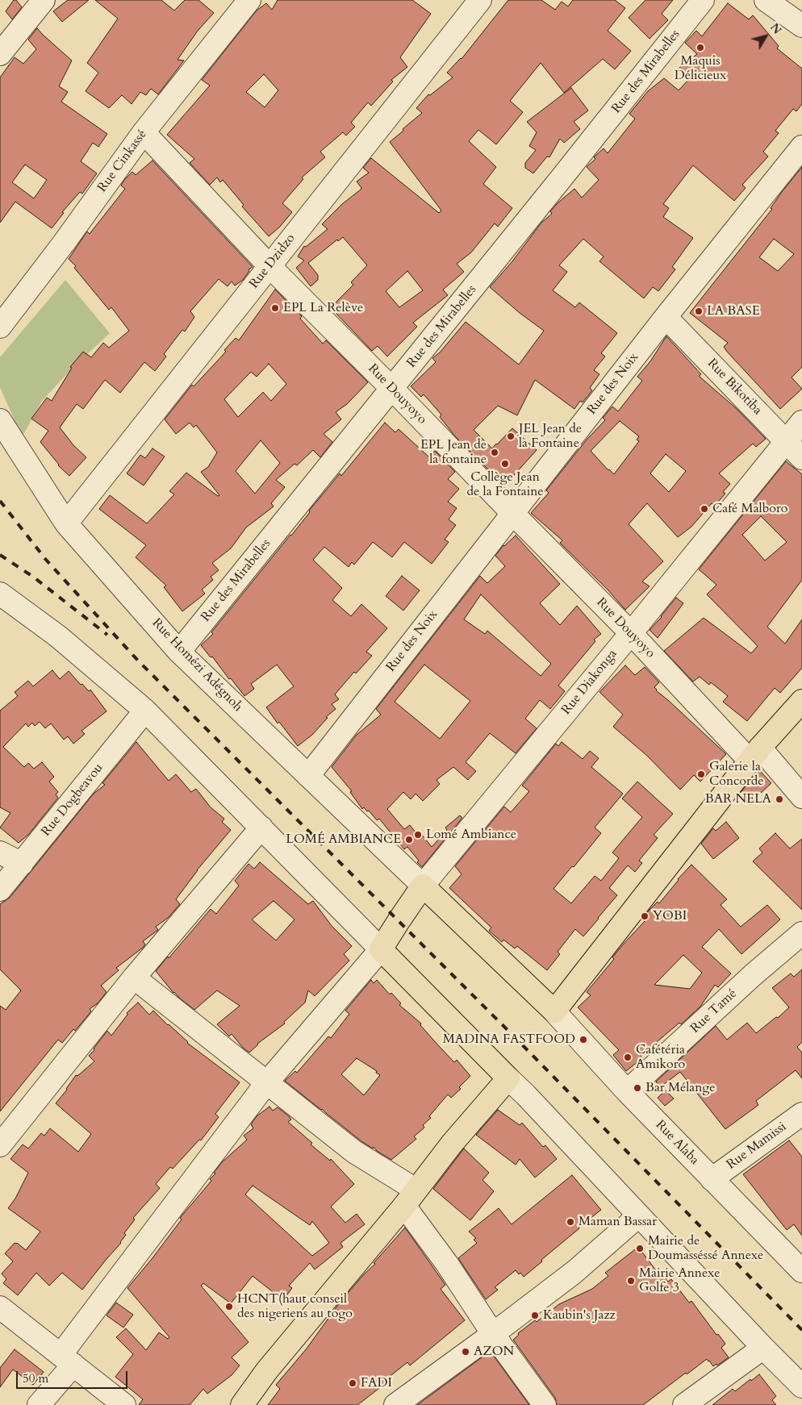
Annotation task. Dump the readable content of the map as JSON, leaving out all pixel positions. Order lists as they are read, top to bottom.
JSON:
{
  "streets": {
    "street": [
      "Rue des Mirabelles",
      "Rue Cinkassé",
      "Rue Dzidzo",
      "Rue des Noix",
      "Rue Bikotiba",
      "Rue Douyoyo",
      "Rue Homézi Adégnoh",
      "Rue Diakonga",
      "Rue Dogbeavou",
      "Rue Tamé",
      "Rue Alaba",
      "Rue Mamissi"
    ]
  },
  "crossings": [
    ["Rue des Mirabelles", "Rue Douyoyo"],
    ["Rue des Mirabelles", "Rue Homézi Adégnoh"],
    ["Rue Cinkassé", "Rue Douyoyo"],
    ["Rue Dzidzo", "Rue Douyoyo"],
    ["Rue Dzidzo", "Rue Homézi Adégnoh"],
    ["Rue des Noix", "Rue Bikotiba"],
    ["Rue des Noix", "Rue Douyoyo"],
    ["Rue des Noix", "Rue Homézi Adégnoh"],
    ["Rue Bikotiba", "Rue Diakonga"],
    ["Rue Douyoyo", "Rue Diakonga"],
    ["Rue Homézi Adégnoh", "Rue Diakonga"],
    ["Rue Tamé", "Rue Alaba"],
    ["Rue Alaba", "Rue Mamissi"]
  ],
  "places": [
    "Maquis Délicieux",
    "EPL La Relève",
    "LA BASE",
    "JEL Jean de la Fontaine",
    "EPL Jean de la fontaine",
    "Collège Jean de la Fontaine",
    "Café Malboro",
    "Galerie la Concorde",
    "BAR NELA",
    "Lomé Ambiance",
    "LOMÉ AMBIANCE",
    "YOBI",
    "MADINA FASTFOOD",
    "Cafétéria Amikoro",
    "Bar Mélange",
    "Maman Bassar",
    "Mairie de Doumasséssé Annexe",
    "Mairie Annexe Golfe 3",
    "HCNT(haut conseil des nigeriens au togo",
    "Kaubin's Jazz",
    "AZON",
    "FADI"
  ],
  "scale_bar": "50 m",
  "north": "top right"
}
